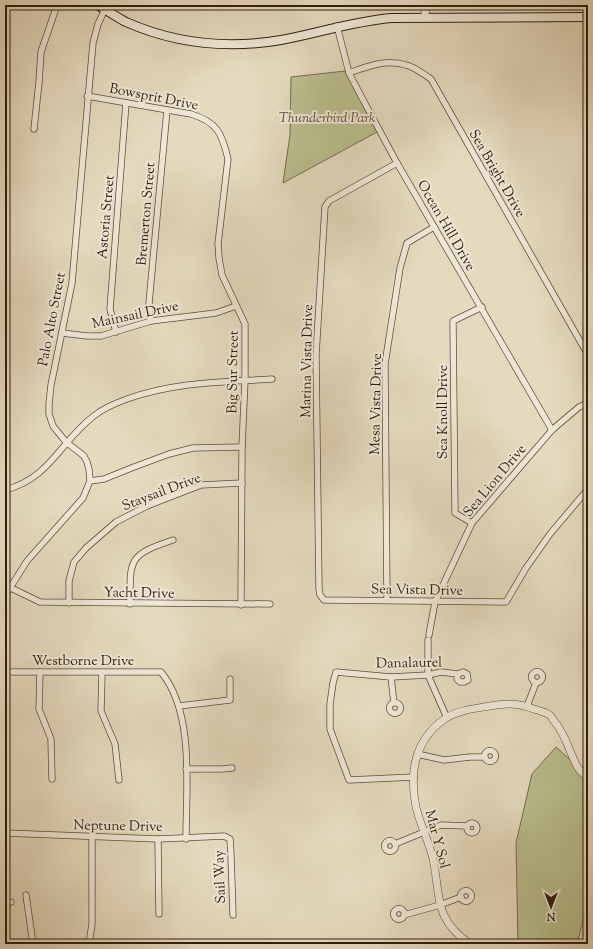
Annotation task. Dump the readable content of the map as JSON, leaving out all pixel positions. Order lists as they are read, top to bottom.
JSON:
{
  "streets": {
    "street": [
      "Bowsprit Drive",
      "Sea Bright Drive",
      "Bremerton Street",
      "Astoria Street",
      "Ocean Hill Drive",
      "Mainsail Drive",
      "Palo Alto Street",
      "Marina Vista Drive",
      "Big Sur Street",
      "Mesa Vista Drive",
      "Sea Knoll Drive",
      "Sea Lion Drive",
      "Staysail Drive",
      "Sea Vista Drive",
      "Yacht Drive",
      "Westborne Drive",
      "Danalaurel",
      "Neptune Drive",
      "Mar Y Sol",
      "Sail Way"
    ]
  },
  "crossings": [
    ["Bowsprit Drive", "Bremerton Street"],
    ["Bowsprit Drive", "Astoria Street"],
    ["Bowsprit Drive", "Palo Alto Street"],
    ["Bowsprit Drive", "Big Sur Street"],
    ["Sea Bright Drive", "Ocean Hill Drive"],
    ["Bremerton Street", "Mainsail Drive"],
    ["Astoria Street", "Mainsail Drive"],
    ["Ocean Hill Drive", "Marina Vista Drive"],
    ["Ocean Hill Drive", "Mesa Vista Drive"],
    ["Ocean Hill Drive", "Sea Knoll Drive"],
    ["Ocean Hill Drive", "Sea Lion Drive"],
    ["Mainsail Drive", "Palo Alto Street"],
    ["Mainsail Drive", "Big Sur Street"],
    ["Marina Vista Drive", "Sea Vista Drive"],
    ["Big Sur Street", "Staysail Drive"],
    ["Big Sur Street", "Yacht Drive"],
    ["Mesa Vista Drive", "Sea Vista Drive"],
    ["Sea Knoll Drive", "Sea Lion Drive"],
    ["Sea Lion Drive", "Sea Vista Drive"],
    ["Sea Lion Drive", "Danalaurel"],
    ["Sea Lion Drive", "Mar Y Sol"],
    ["Staysail Drive", "Yacht Drive"],
    ["Danalaurel", "Mar Y Sol"],
    ["Neptune Drive", "Sail Way"]
  ],
  "parks": ["Thunderbird Park"],
  "north": "bottom"
}
